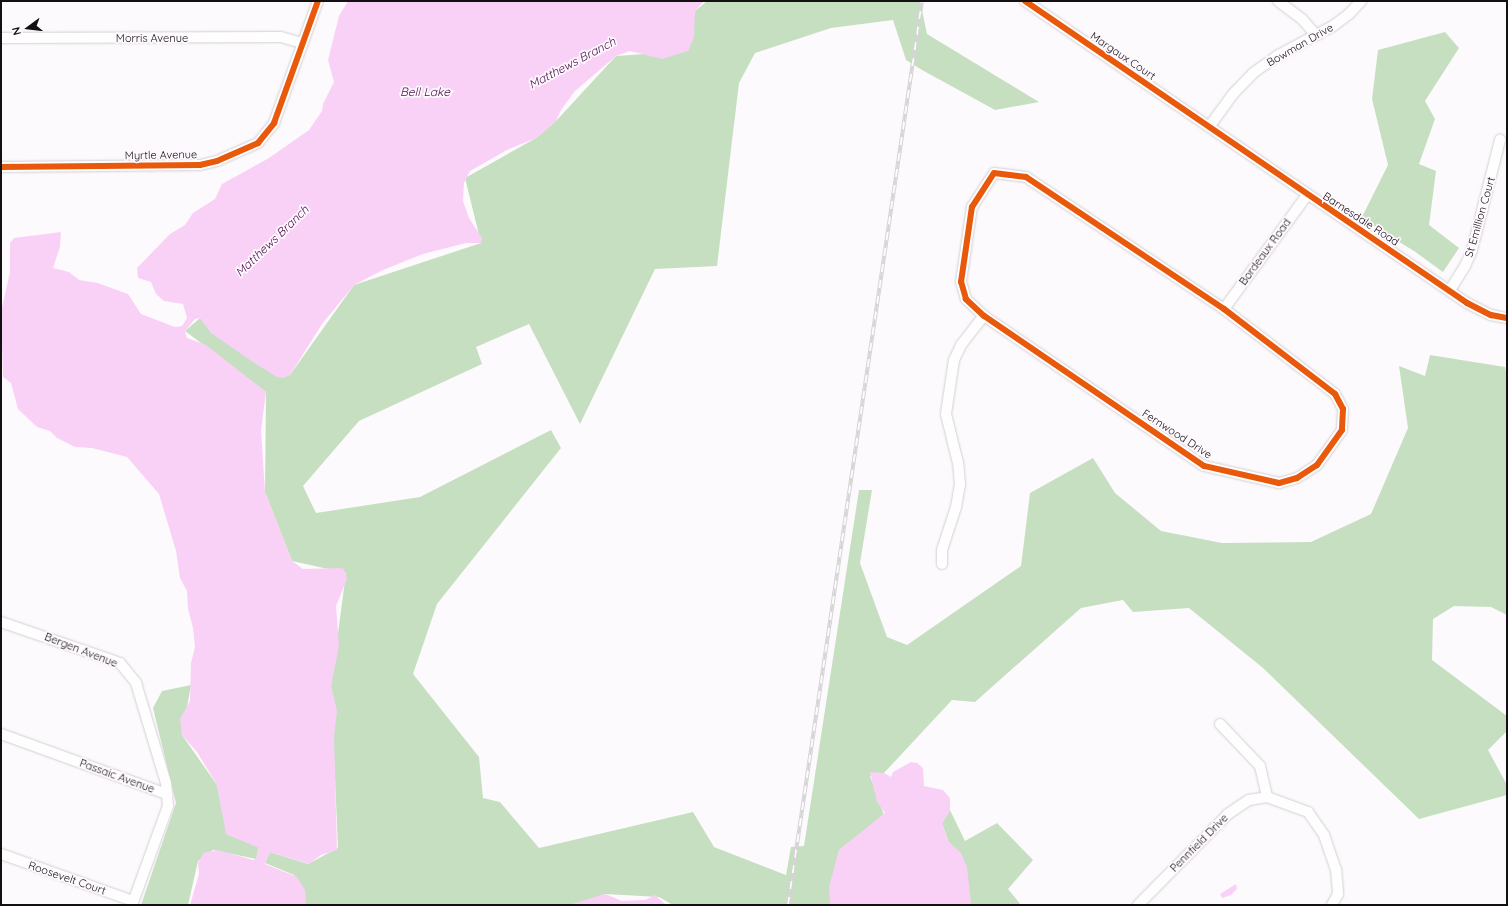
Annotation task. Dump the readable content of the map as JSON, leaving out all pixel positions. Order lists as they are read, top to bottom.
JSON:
{
  "streets": {
    "street": [
      "Morris Avenue",
      "Bowman Drive",
      "Margaux Court",
      "Myrtle Avenue",
      "St Emillion Court",
      "Barnesdale Road",
      "Bordeaux Road",
      "Fernwood Drive",
      "Bergen Avenue",
      "Passaic Avenue",
      "Pennfield Drive",
      "Roosevelt Court"
    ]
  },
  "crossings": [
    ["Morris Avenue", "Myrtle Avenue"],
    ["Bowman Drive", "Margaux Court"],
    ["Bowman Drive", "Barnesdale Road"],
    ["Margaux Court", "Barnesdale Road"],
    ["St Emillion Court", "Barnesdale Road"],
    ["Barnesdale Road", "Bordeaux Road"],
    ["Bordeaux Road", "Fernwood Drive"],
    ["Bergen Avenue", "Passaic Avenue"],
    ["Passaic Avenue", "Roosevelt Court"]
  ],
  "water": ["Matthews Branch", "Bell Lake"],
  "north": "left"
}
